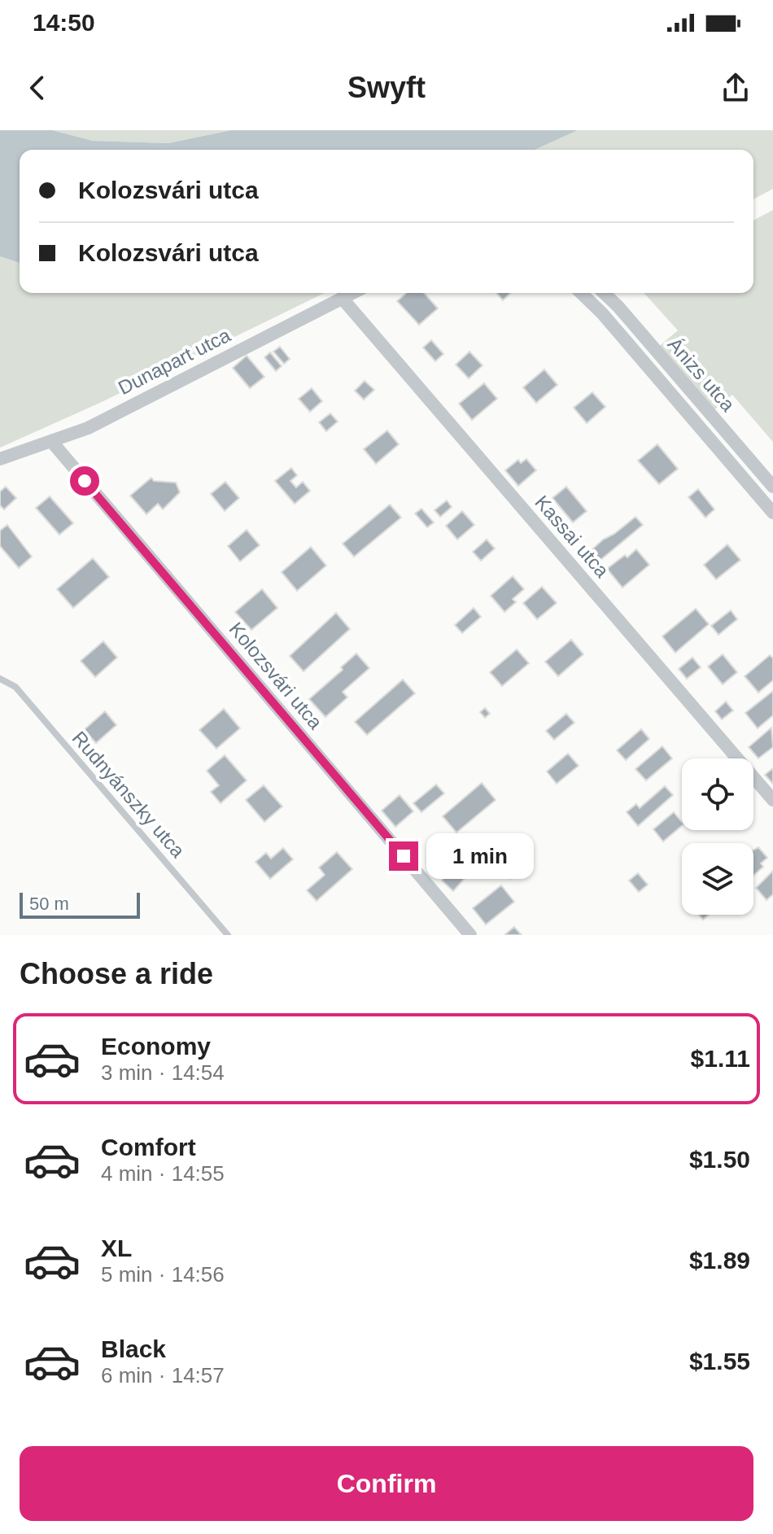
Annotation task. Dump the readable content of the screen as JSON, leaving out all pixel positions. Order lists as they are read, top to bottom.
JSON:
{
  "streets": {
    "street": [
      "Dunapart utca",
      "Ánizs utca",
      "Kassai utca",
      "Kolozsvári utca"
    ],
    "lane": ["Rudnyánszky utca"]
  },
  "crossings": [
    ["Dunapart utca", "Kassai utca"],
    ["Dunapart utca", "Kolozsvári utca"]
  ],
  "scale_bar": "50 m",
  "page": {
    "status": "14:50",
    "header": "Swyft",
    "banner": ["Kolozsvári utca", "Kolozsvári utca"],
    "bubble": "1 min",
    "scale": "50 m",
    "heading": "Choose a ride",
    "list": [
      {
        "name": "Economy",
        "note": "3 min · 14:54",
        "value": "$1.11"
      },
      {
        "name": "Comfort",
        "note": "4 min · 14:55",
        "value": "$1.50"
      },
      {
        "name": "XL",
        "note": "5 min · 14:56",
        "value": "$1.89"
      },
      {
        "name": "Black",
        "note": "6 min · 14:57",
        "value": "$1.55"
      }
    ],
    "buttons": "Confirm"
  }
}
